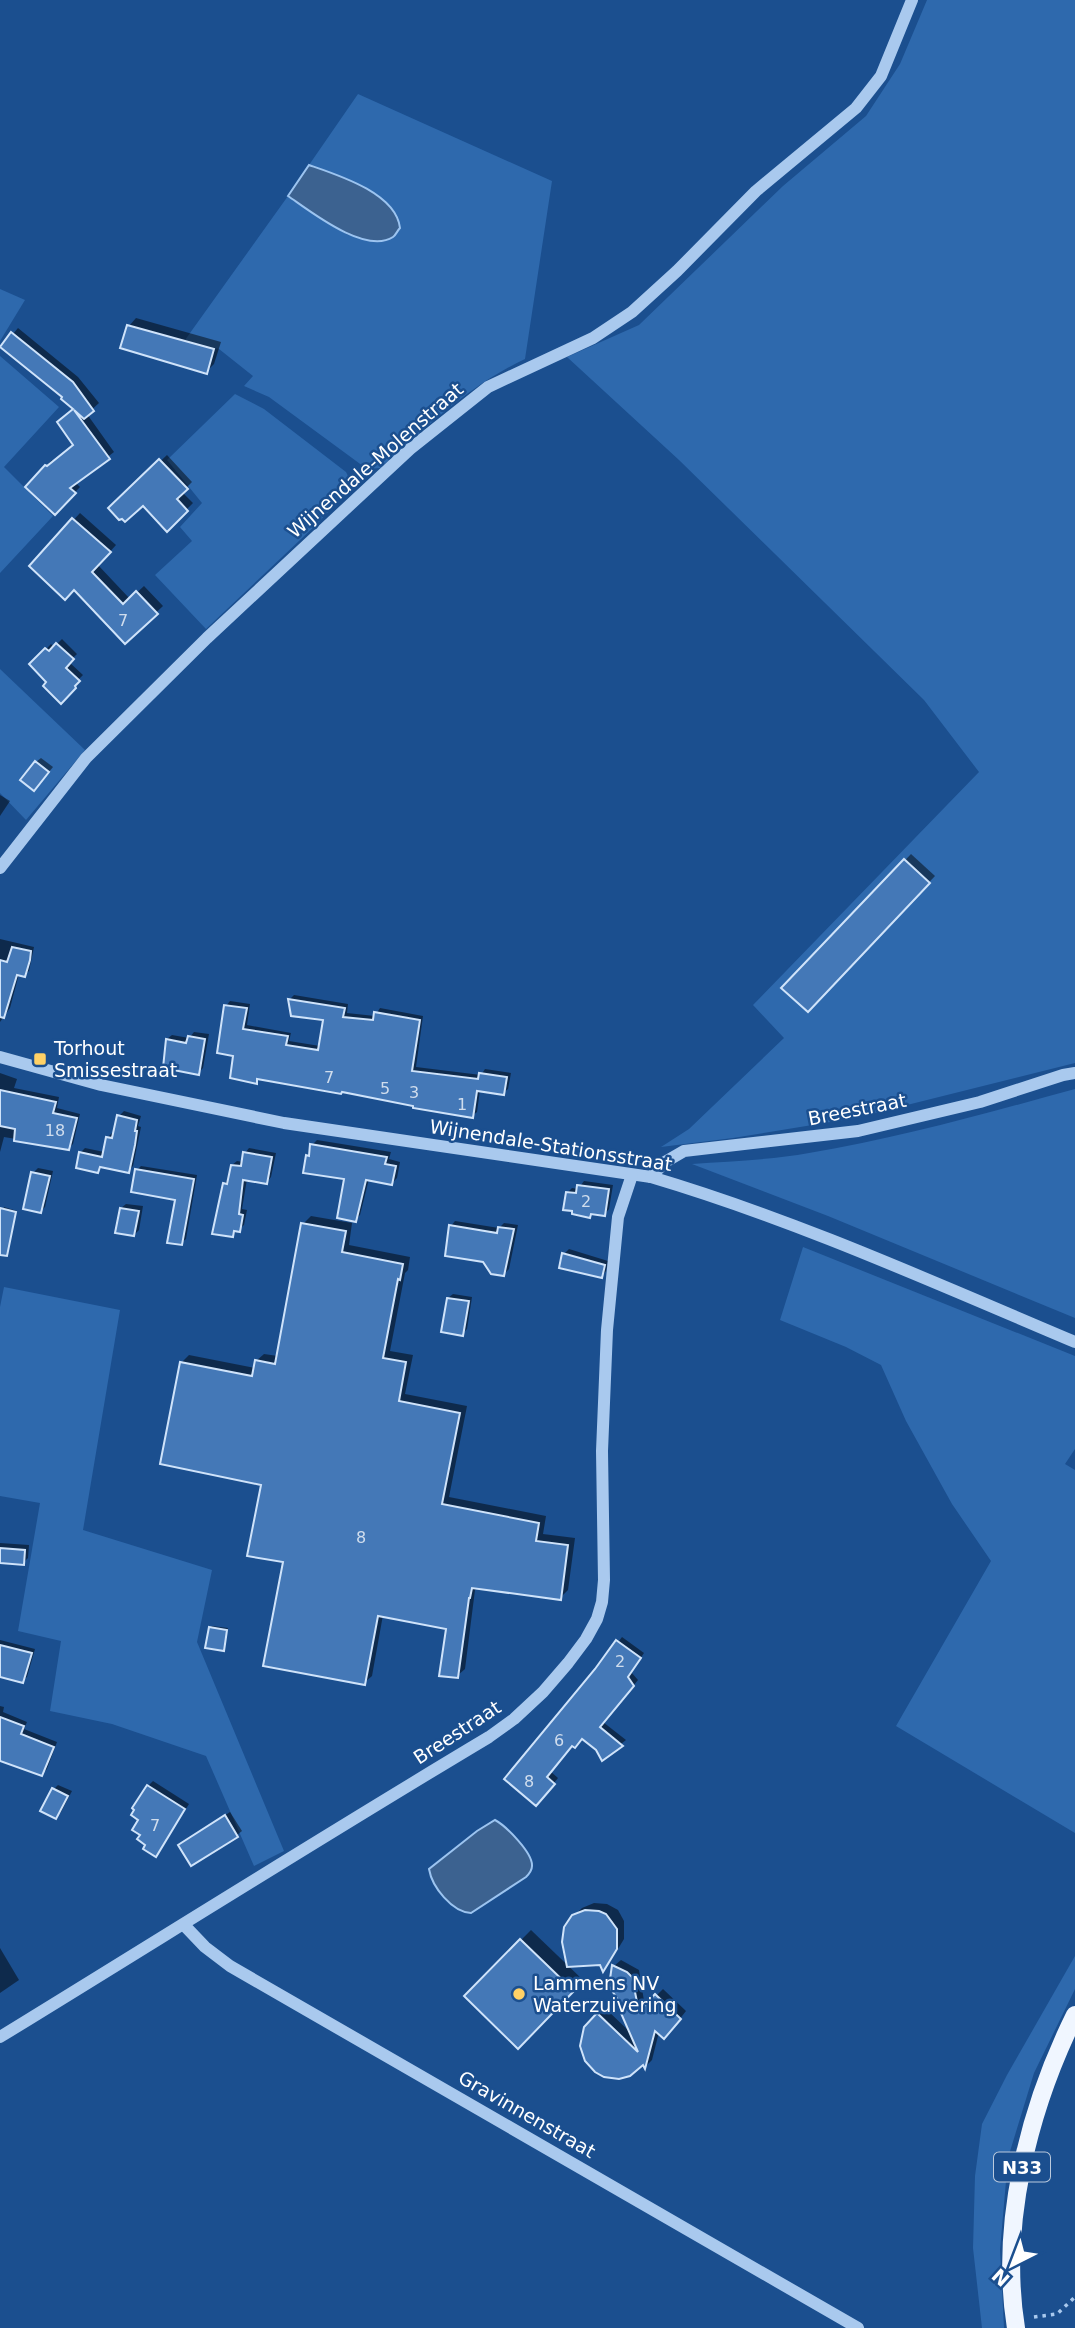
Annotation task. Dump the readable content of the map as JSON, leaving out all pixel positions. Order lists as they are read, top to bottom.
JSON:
{
  "streets": {
    "main road": ["N33"],
    "street": [
      "Wijnendale-Molenstraat",
      "Breestraat",
      "Wijnendale-Stationsstraat",
      "Gravinnenstraat"
    ]
  },
  "crossings": [
    ["Breestraat", "Wijnendale-Stationsstraat"],
    ["Breestraat", "Gravinnenstraat"]
  ],
  "places": {
    "transit": ["Torhout Smissestraat"],
    "other": ["Lammens NV Waterzuivering"]
  },
  "house_numbers": [
    "7",
    "7",
    "5",
    "3",
    "1",
    "18",
    "2",
    "8",
    "2",
    "6",
    "8",
    "7"
  ],
  "north": "bottom left"
}
